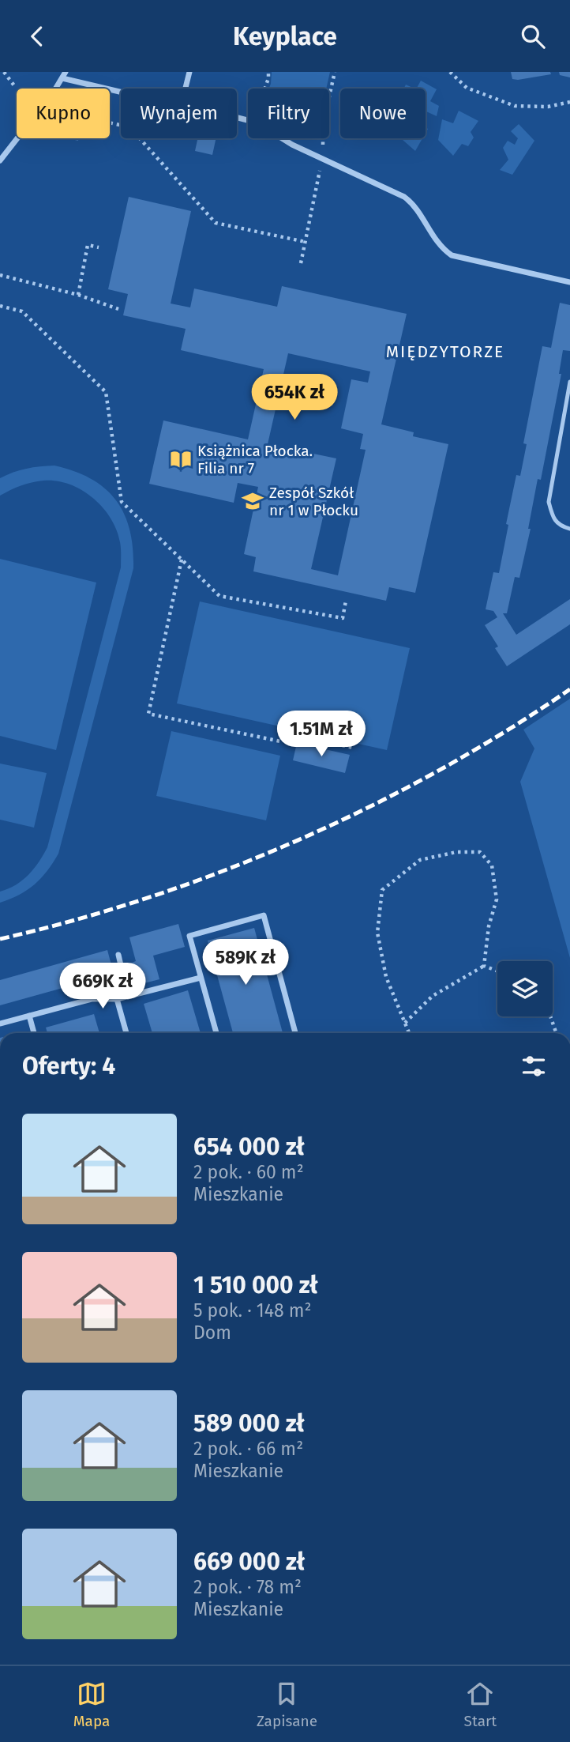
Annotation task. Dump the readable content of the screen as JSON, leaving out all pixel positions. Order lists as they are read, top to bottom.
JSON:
{
  "districts": ["MIĘDZYTORZE"],
  "places": {
    "library": ["Książnica Płocka. Filia nr 7"],
    "school or university": ["Zespół Szkół nr 1 w Płocku"]
  },
  "page": {
    "header": "Keyplace",
    "chip": [
      "Kupno",
      "Wynajem",
      "Filtry",
      "Nowe"
    ],
    "price": [
      "654K zł",
      "1.51M zł",
      "589K zł",
      "669K zł"
    ],
    "heading": "Oferty: 4",
    "list": [
      {
        "name": "654 000 zł",
        "note": "2 pok. · 60 m² · Mieszkanie"
      },
      {
        "name": "1 510 000 zł",
        "note": "5 pok. · 148 m² · Dom"
      },
      {
        "name": "589 000 zł",
        "note": "2 pok. · 66 m² · Mieszkanie"
      },
      {
        "name": "669 000 zł",
        "note": "2 pok. · 78 m² · Mieszkanie"
      }
    ],
    "tabs": ["Mapa", "Zapisane", "Start"]
  }
}
